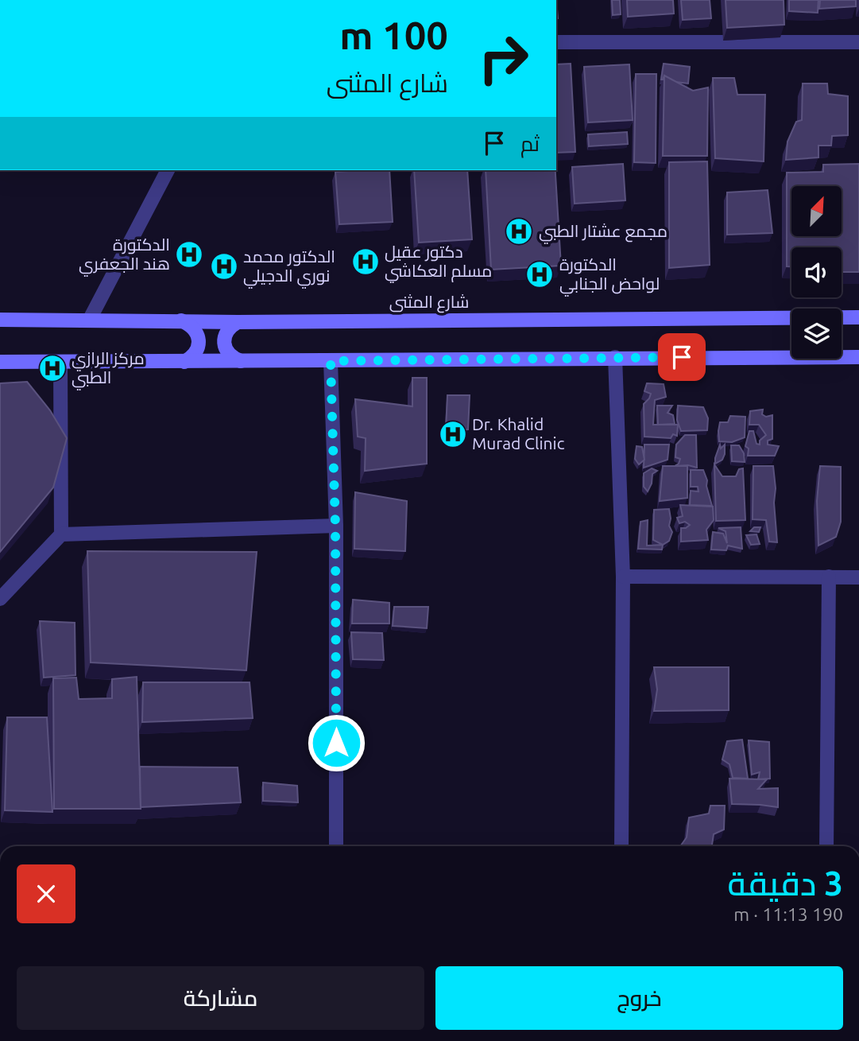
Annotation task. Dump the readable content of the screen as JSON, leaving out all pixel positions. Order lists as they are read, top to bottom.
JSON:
{
  "streets": {
    "main road": ["شارع المثنى"]
  },
  "places": {
    "hospital": [
      "مجمع عشتار الطبي",
      "الدكتورة هند الجعفري",
      "دكتور عقيل مسلم العكاشي",
      "الدكتور محمد نوري الدجيلي",
      "الدكتورة لواحض الجنابي",
      "مركز الرازي الطبي",
      "Dr. Khalid Murad Clinic"
    ]
  },
  "north": "top right",
  "page": {
    "turn": ["100 m", "شارع المثنى"],
    "then": "ثم",
    "heading": ["3 دقيقة", "190 m · 11:13"],
    "buttons": ["خروج", "مشاركة"]
  }
}
